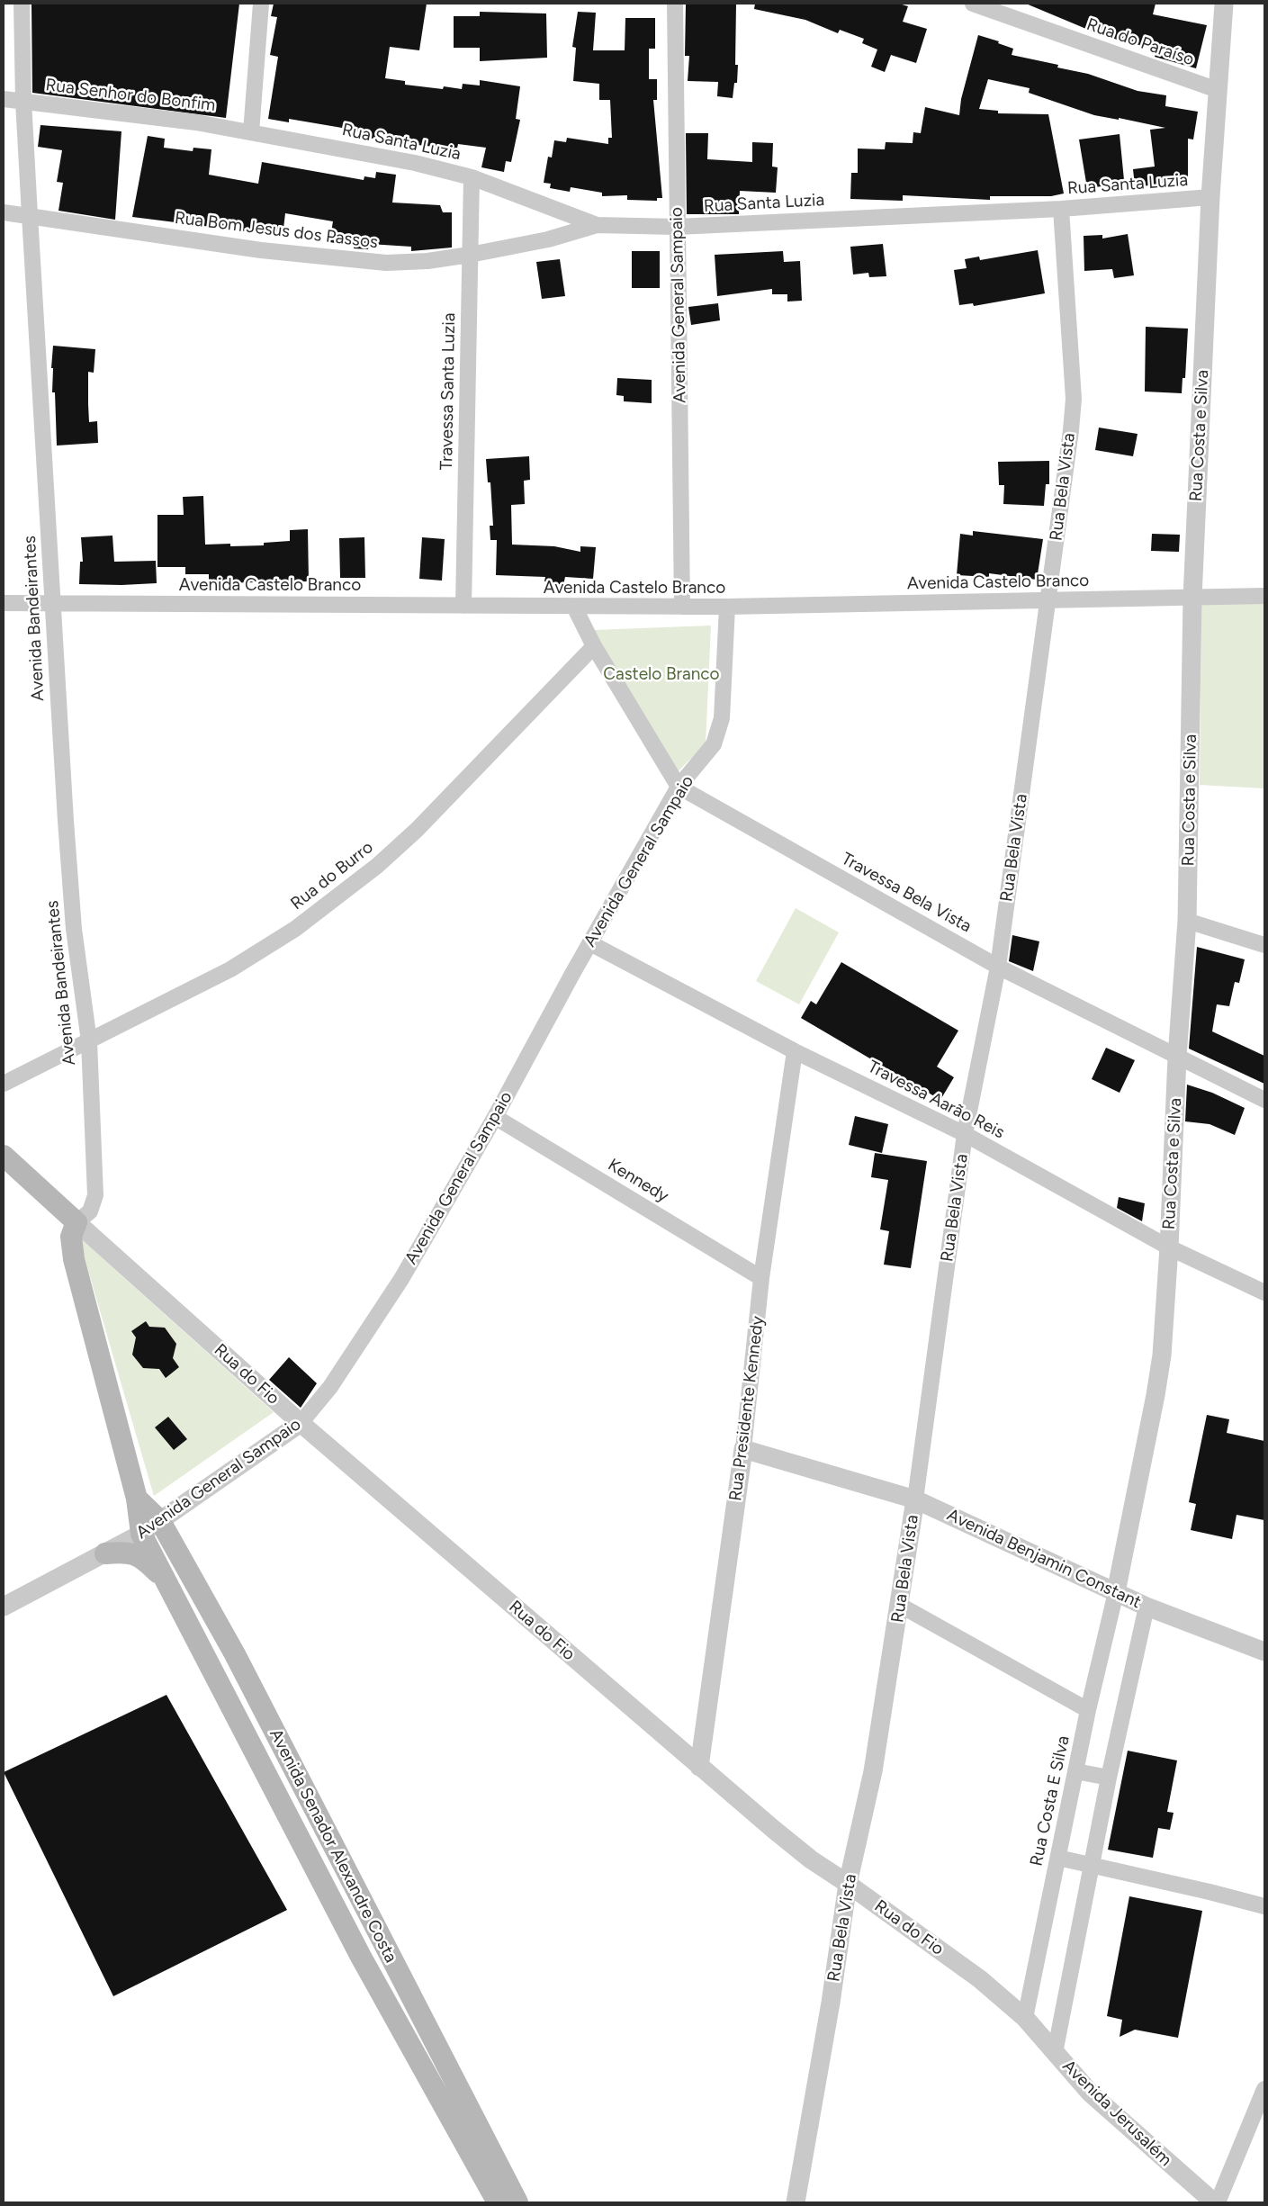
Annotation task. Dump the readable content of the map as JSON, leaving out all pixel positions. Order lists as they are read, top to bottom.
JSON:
{
  "streets": {
    "main road": ["Avenida Senador Alexandre Costa"],
    "street": [
      "Rua do Paraíso",
      "Rua Senhor do Bonfim",
      "Rua Santa Luzia",
      "Rua Bom Jesus dos Passos",
      "Avenida General Sampaio",
      "Travessa Santa Luzia",
      "Rua Costa e Silva",
      "Rua Bela Vista",
      "Avenida Castelo Branco",
      "Avenida Bandeirantes",
      "Rua do Burro",
      "Travessa Bela Vista",
      "Travessa Aarão Reis",
      "Kennedy",
      "Rua do Fio",
      "Rua Presidente Kennedy",
      "Avenida Benjamin Constant",
      "Rua Costa E Silva",
      "Avenida Jerusalém"
    ]
  },
  "crossings": [
    ["Rua do Paraíso", "Rua Costa e Silva"],
    ["Rua Senhor do Bonfim", "Rua Santa Luzia"],
    ["Rua Senhor do Bonfim", "Avenida Bandeirantes"],
    ["Rua Santa Luzia", "Rua Bom Jesus dos Passos"],
    ["Rua Santa Luzia", "Avenida General Sampaio"],
    ["Rua Santa Luzia", "Travessa Santa Luzia"],
    ["Rua Santa Luzia", "Rua Costa e Silva"],
    ["Rua Santa Luzia", "Rua Bela Vista"],
    ["Rua Bom Jesus dos Passos", "Travessa Santa Luzia"],
    ["Rua Bom Jesus dos Passos", "Avenida Bandeirantes"],
    ["Avenida General Sampaio", "Avenida Castelo Branco"],
    ["Avenida General Sampaio", "Travessa Bela Vista"],
    ["Avenida General Sampaio", "Travessa Aarão Reis"],
    ["Avenida General Sampaio", "Kennedy"],
    ["Avenida General Sampaio", "Rua do Fio"],
    ["Avenida General Sampaio", "Avenida Senador Alexandre Costa"],
    ["Travessa Santa Luzia", "Avenida Castelo Branco"],
    ["Rua Costa e Silva", "Avenida Castelo Branco"],
    ["Rua Costa e Silva", "Travessa Bela Vista"],
    ["Rua Costa e Silva", "Travessa Aarão Reis"],
    ["Rua Costa e Silva", "Avenida Benjamin Constant"],
    ["Rua Costa e Silva", "Rua Costa E Silva"],
    ["Rua Bela Vista", "Avenida Castelo Branco"],
    ["Rua Bela Vista", "Travessa Bela Vista"],
    ["Rua Bela Vista", "Travessa Aarão Reis"],
    ["Rua Bela Vista", "Rua do Fio"],
    ["Rua Bela Vista", "Avenida Benjamin Constant"],
    ["Avenida Castelo Branco", "Avenida Bandeirantes"],
    ["Avenida Bandeirantes", "Rua do Burro"],
    ["Avenida Bandeirantes", "Rua do Fio"],
    ["Avenida Bandeirantes", "Avenida Senador Alexandre Costa"],
    ["Rua do Burro", "Travessa Bela Vista"],
    ["Travessa Aarão Reis", "Rua Presidente Kennedy"],
    ["Kennedy", "Rua Presidente Kennedy"],
    ["Rua do Fio", "Rua Presidente Kennedy"],
    ["Rua do Fio", "Rua Costa E Silva"],
    ["Rua do Fio", "Avenida Senador Alexandre Costa"],
    ["Rua do Fio", "Avenida Jerusalém"],
    ["Rua Presidente Kennedy", "Avenida Benjamin Constant"],
    ["Avenida Benjamin Constant", "Rua Costa E Silva"],
    ["Rua Costa E Silva", "Avenida Jerusalém"]
  ],
  "parks": ["Castelo Branco"]
}
